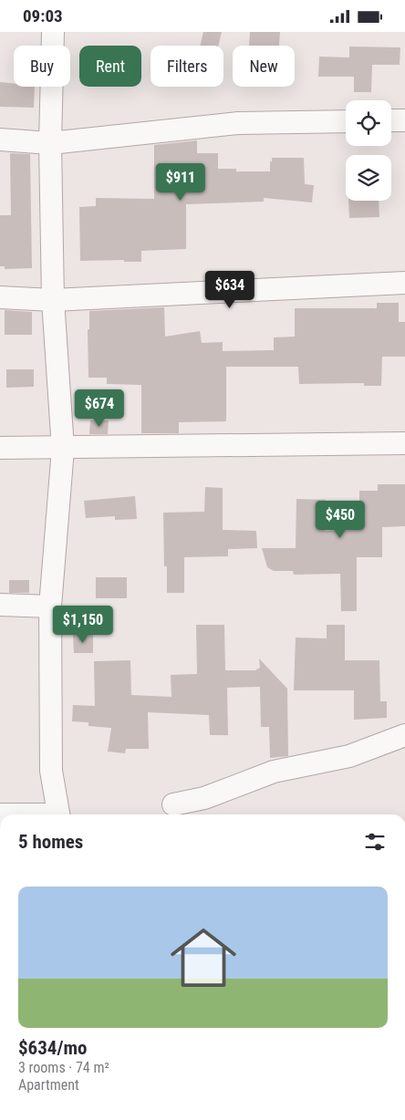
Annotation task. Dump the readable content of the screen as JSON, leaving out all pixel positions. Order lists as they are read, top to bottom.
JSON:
{
  "page": {
    "status": "09:03",
    "chip": [
      "Buy",
      "Rent",
      "Filters",
      "New"
    ],
    "price": [
      "$911",
      "$634",
      "$674",
      "$450",
      "$1,150"
    ],
    "heading": "5 homes",
    "list": [
      {
        "name": "$634/mo",
        "note": "3 rooms · 74 m² · Apartment"
      }
    ]
  }
}
